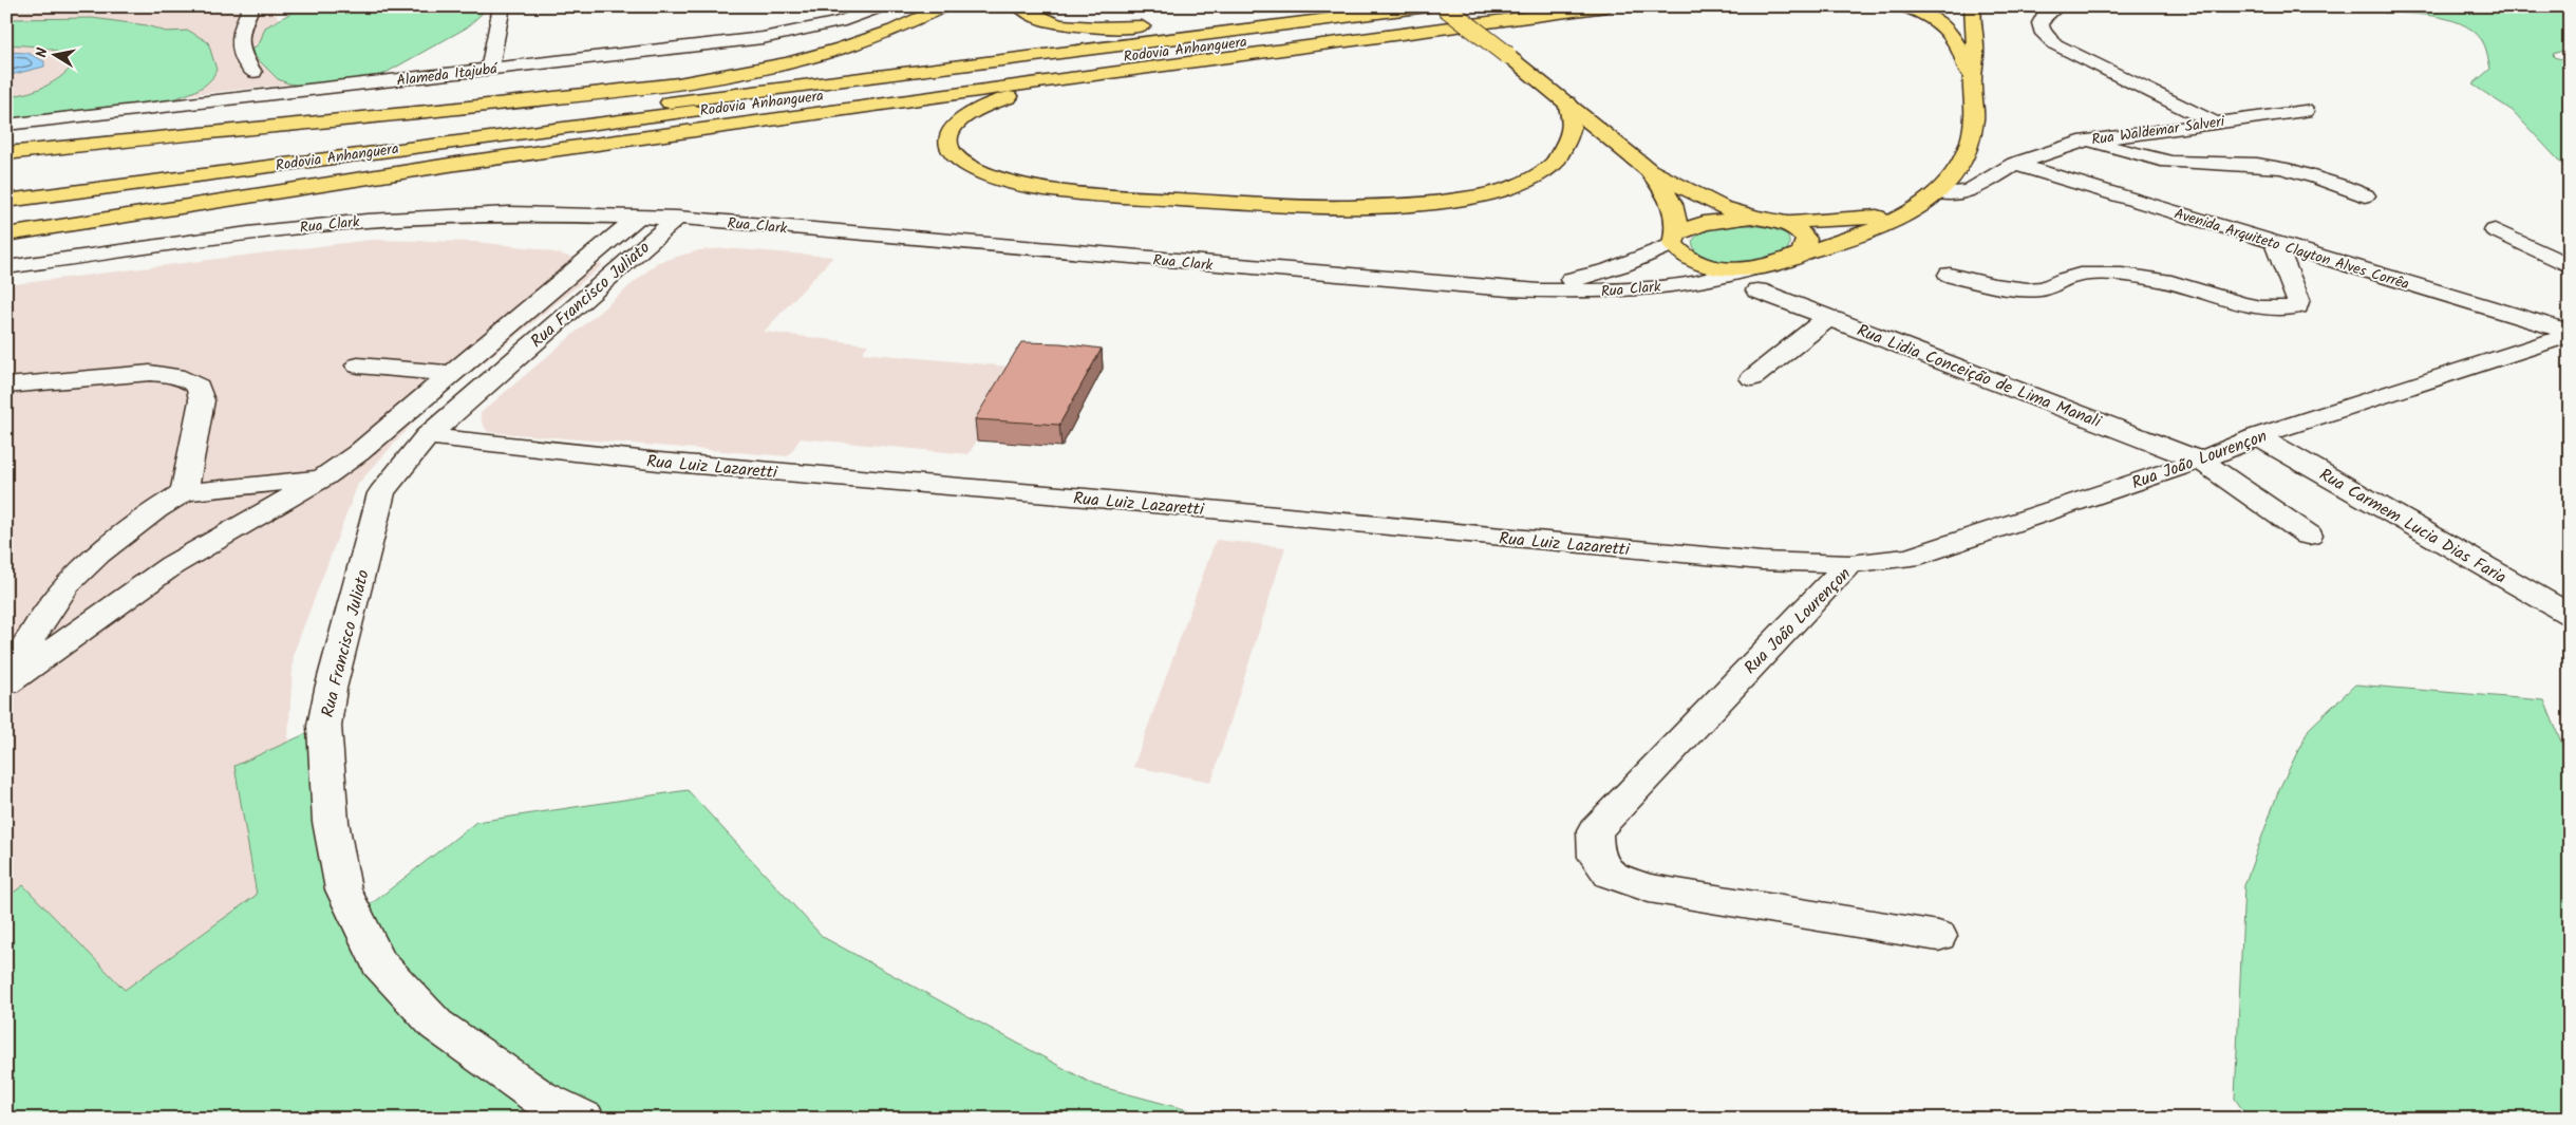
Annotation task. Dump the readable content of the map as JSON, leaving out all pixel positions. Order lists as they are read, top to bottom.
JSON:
{
  "streets": {
    "main road": ["Rodovia Anhanguera"],
    "street": [
      "Alameda Itajubá",
      "Rua Waldemar Salveri",
      "Rua Clark",
      "Avenida Arquiteto Clayton Alves Corrêa",
      "Rua Francisco Juliato",
      "Rua Lidia Conceição de Lima Manali",
      "Rua João Lourençon",
      "Rua Luiz Lazaretti",
      "Rua Carmem Lucia Dias Faria"
    ]
  },
  "crossings": [
    ["Rua Waldemar Salveri", "Avenida Arquiteto Clayton Alves Corrêa"],
    ["Rua Clark", "Rua Francisco Juliato"],
    ["Rua Clark", "Rua Lidia Conceição de Lima Manali"],
    ["Avenida Arquiteto Clayton Alves Corrêa", "Rua João Lourençon"],
    ["Rua Francisco Juliato", "Rua Luiz Lazaretti"],
    ["Rua Lidia Conceição de Lima Manali", "Rua João Lourençon"],
    ["Rua João Lourençon", "Rua Luiz Lazaretti"],
    ["Rua João Lourençon", "Rua Carmem Lucia Dias Faria"]
  ],
  "north": "left"
}
